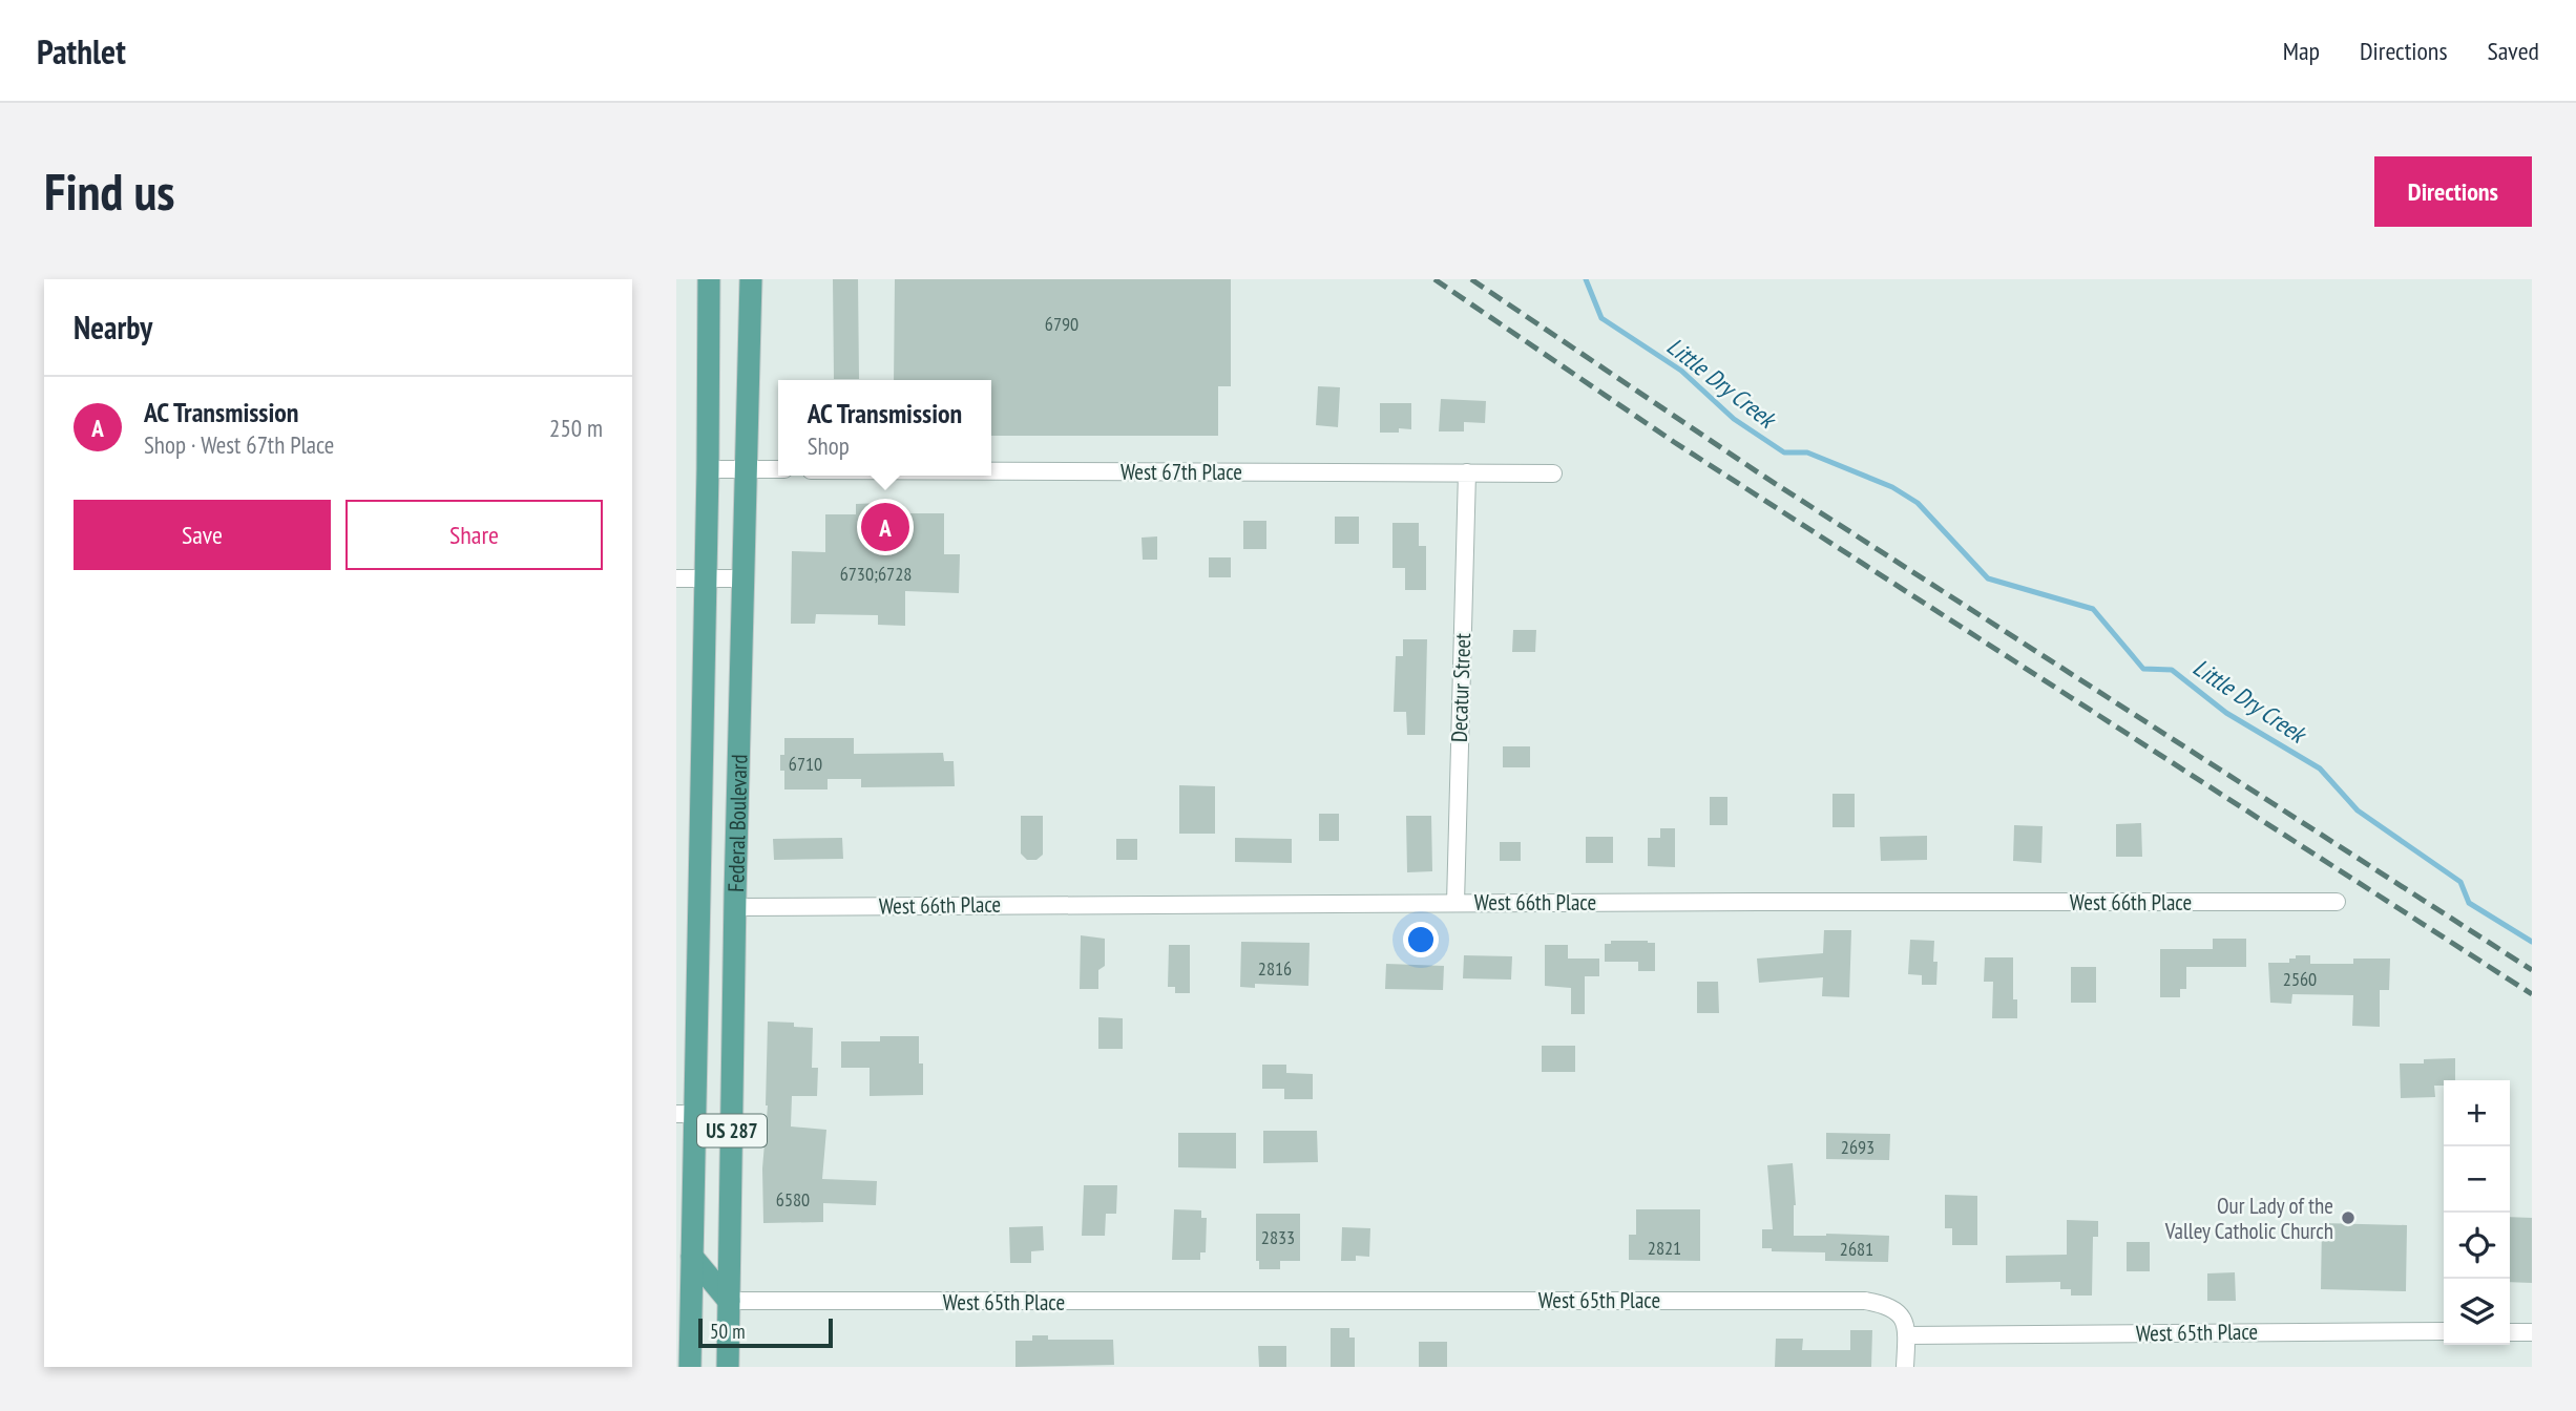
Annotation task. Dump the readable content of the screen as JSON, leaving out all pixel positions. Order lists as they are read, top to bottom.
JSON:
{
  "streets": {
    "main road": ["Federal Boulevard", "US 287"],
    "street": [
      "West 67th Place",
      "Decatur Street",
      "West 66th Place",
      "West 65th Place"
    ]
  },
  "crossings": [
    ["West 67th Place", "Decatur Street"],
    ["Decatur Street", "West 66th Place"],
    ["Federal Boulevard", "West 66th Place"],
    ["Federal Boulevard", "West 65th Place"]
  ],
  "water": ["Little Dry Creek"],
  "places": ["Our Lady of the Valley Catholic Church"],
  "house_numbers": [
    "6790",
    "6730;6728",
    "6710",
    "2816",
    "2560",
    "2693",
    "6580",
    "2833",
    "2821",
    "2681"
  ],
  "scale_bar": "50 m",
  "page": {
    "header": "Pathlet",
    "nav": ["Map", "Directions", "Saved"],
    "buttons": [
      "Directions",
      ["Save", "Share"]
    ],
    "title": "Find us",
    "heading": "Nearby",
    "list": [
      {
        "mark": "A",
        "name": "AC Transmission",
        "note": "Shop · West 67th Place",
        "value": "250 m"
      }
    ],
    "popup": ["AC Transmission", "Shop"],
    "pins": "A",
    "map_buttons": ["+", "−"],
    "scale": "50 m"
  }
}
